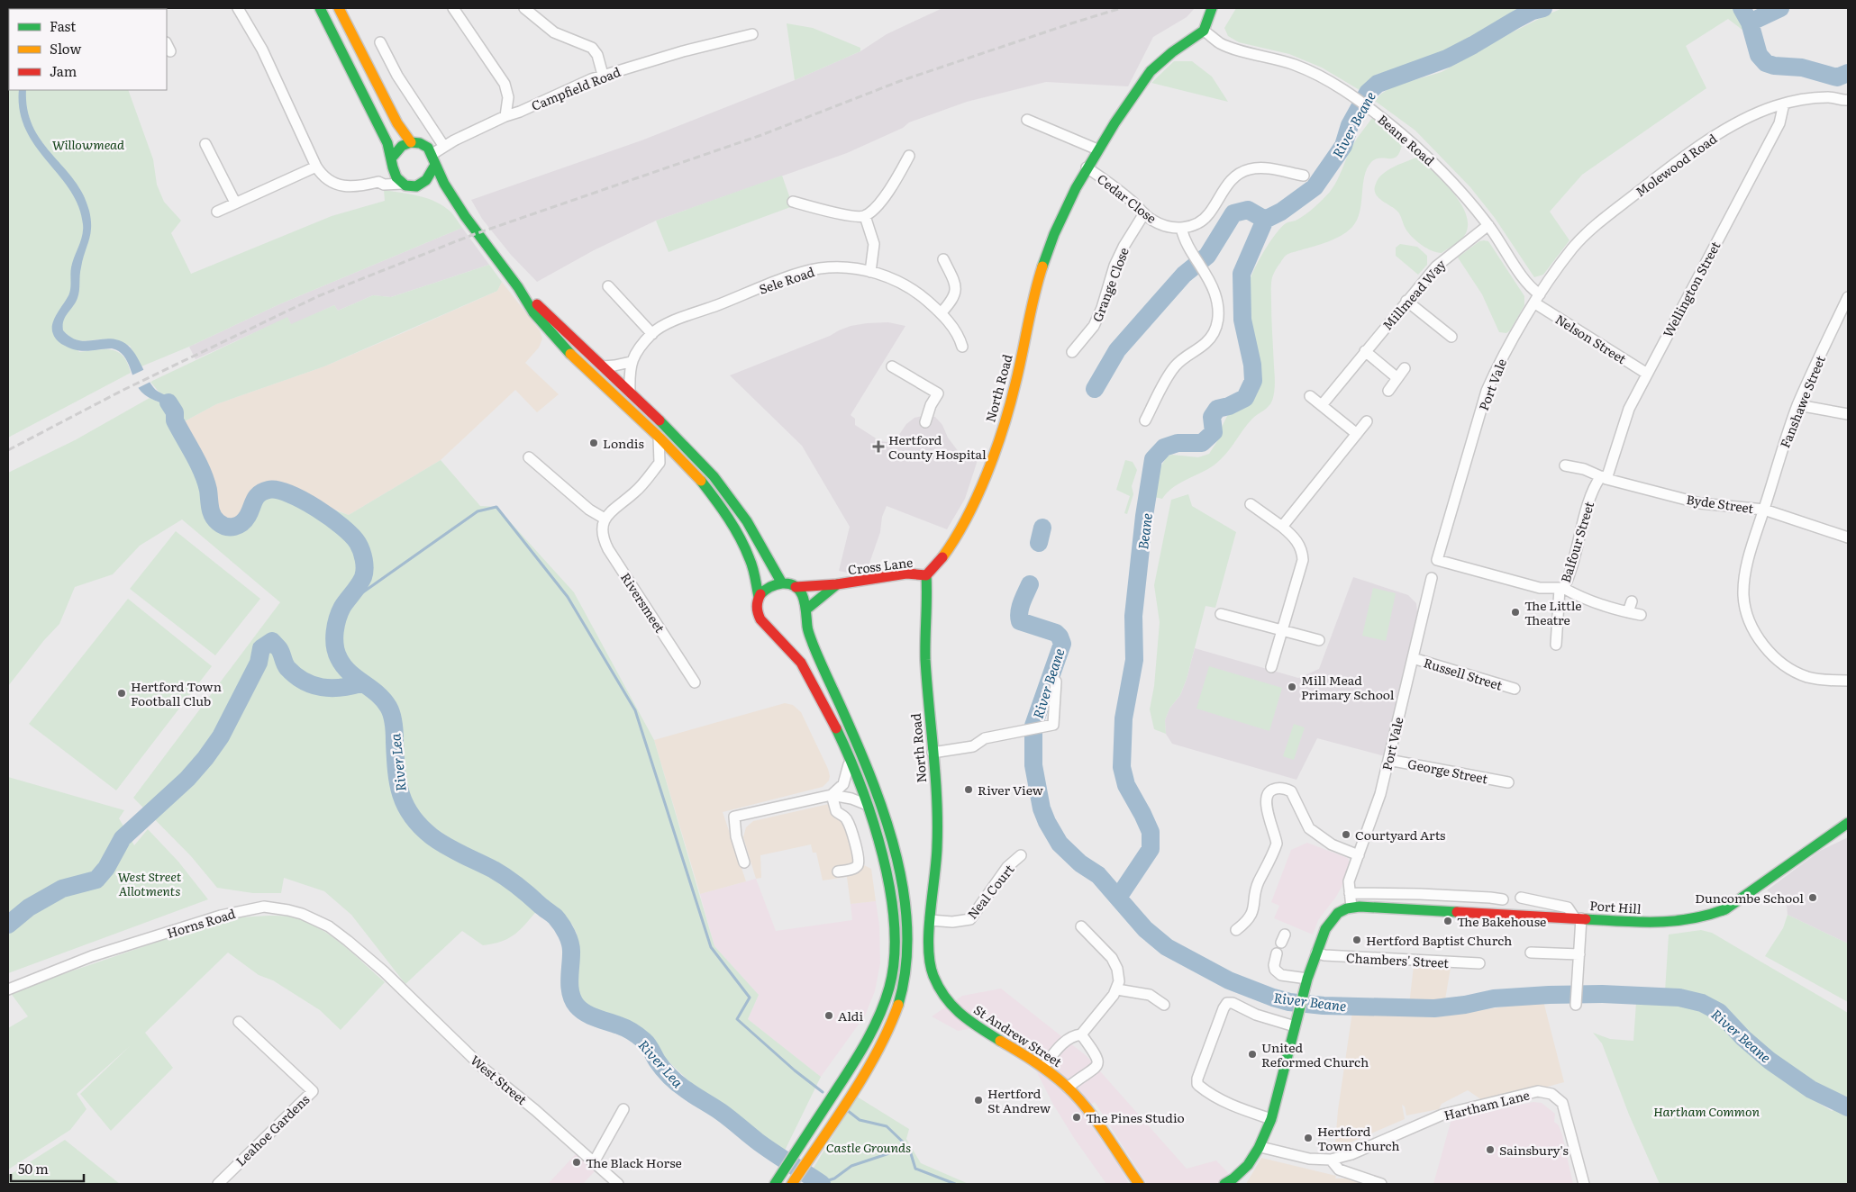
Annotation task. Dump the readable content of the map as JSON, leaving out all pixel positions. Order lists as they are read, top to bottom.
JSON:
{
  "streets": {
    "main road": [
      "North Road",
      "Cross Lane",
      "Port Hill",
      "St Andrew Street"
    ],
    "street": [
      "Campfield Road",
      "Beane Road",
      "Molewood Road",
      "Cedar Close",
      "Sele Road",
      "Grange Close",
      "Wellington Street",
      "Millmead Way",
      "Nelson Street",
      "Port Vale",
      "Fanshawe Street",
      "Byde Street",
      "Balfour Street",
      "Riversmeet",
      "Russell Street",
      "George Street",
      "Neal Court",
      "Horns Road",
      "Chambers' Street",
      "West Street",
      "Hartham Lane",
      "Leahoe Gardens"
    ]
  },
  "crossings": [
    ["Beane Road", "Molewood Road"],
    ["Beane Road", "Millmead Way"],
    ["Beane Road", "Nelson Street"],
    ["Beane Road", "Port Vale"],
    ["Beane Road", "North Road"],
    ["Molewood Road", "Wellington Street"],
    ["Molewood Road", "Nelson Street"],
    ["Molewood Road", "Port Vale"],
    ["Cedar Close", "Grange Close"],
    ["Cedar Close", "North Road"],
    ["Wellington Street", "Nelson Street"],
    ["Wellington Street", "Byde Street"],
    ["Wellington Street", "Balfour Street"],
    ["Nelson Street", "Port Vale"],
    ["Port Vale", "Balfour Street"],
    ["Port Vale", "Russell Street"],
    ["Port Vale", "George Street"],
    ["Port Vale", "Port Hill"],
    ["North Road", "Cross Lane"],
    ["North Road", "Neal Court"],
    ["North Road", "St Andrew Street"],
    ["Fanshawe Street", "Byde Street"],
    ["Byde Street", "Balfour Street"],
    ["Neal Court", "St Andrew Street"],
    ["Horns Road", "West Street"]
  ],
  "water": ["River Beane", "Beane", "River Lea"],
  "parks": [
    "Willowmead",
    "West Street Allotments",
    "Hartham Common",
    "Castle Grounds"
  ],
  "places": {
    "other": [
      "Londis",
      "The Little Theatre",
      "Mill Mead Primary School",
      "Hertford Town Football Club",
      "River View",
      "Courtyard Arts",
      "Duncombe School",
      "The Bakehouse",
      "Hertford Baptist Church",
      "Aldi",
      "United Reformed Church",
      "Hertford St Andrew",
      "The Pines Studio",
      "Hertford Town Church",
      "Sainsbury's",
      "The Black Horse"
    ],
    "health": ["Hertford County Hospital"]
  },
  "legend": ["Fast", "Slow", "Jam"],
  "scale_bar": "50 m"
}
